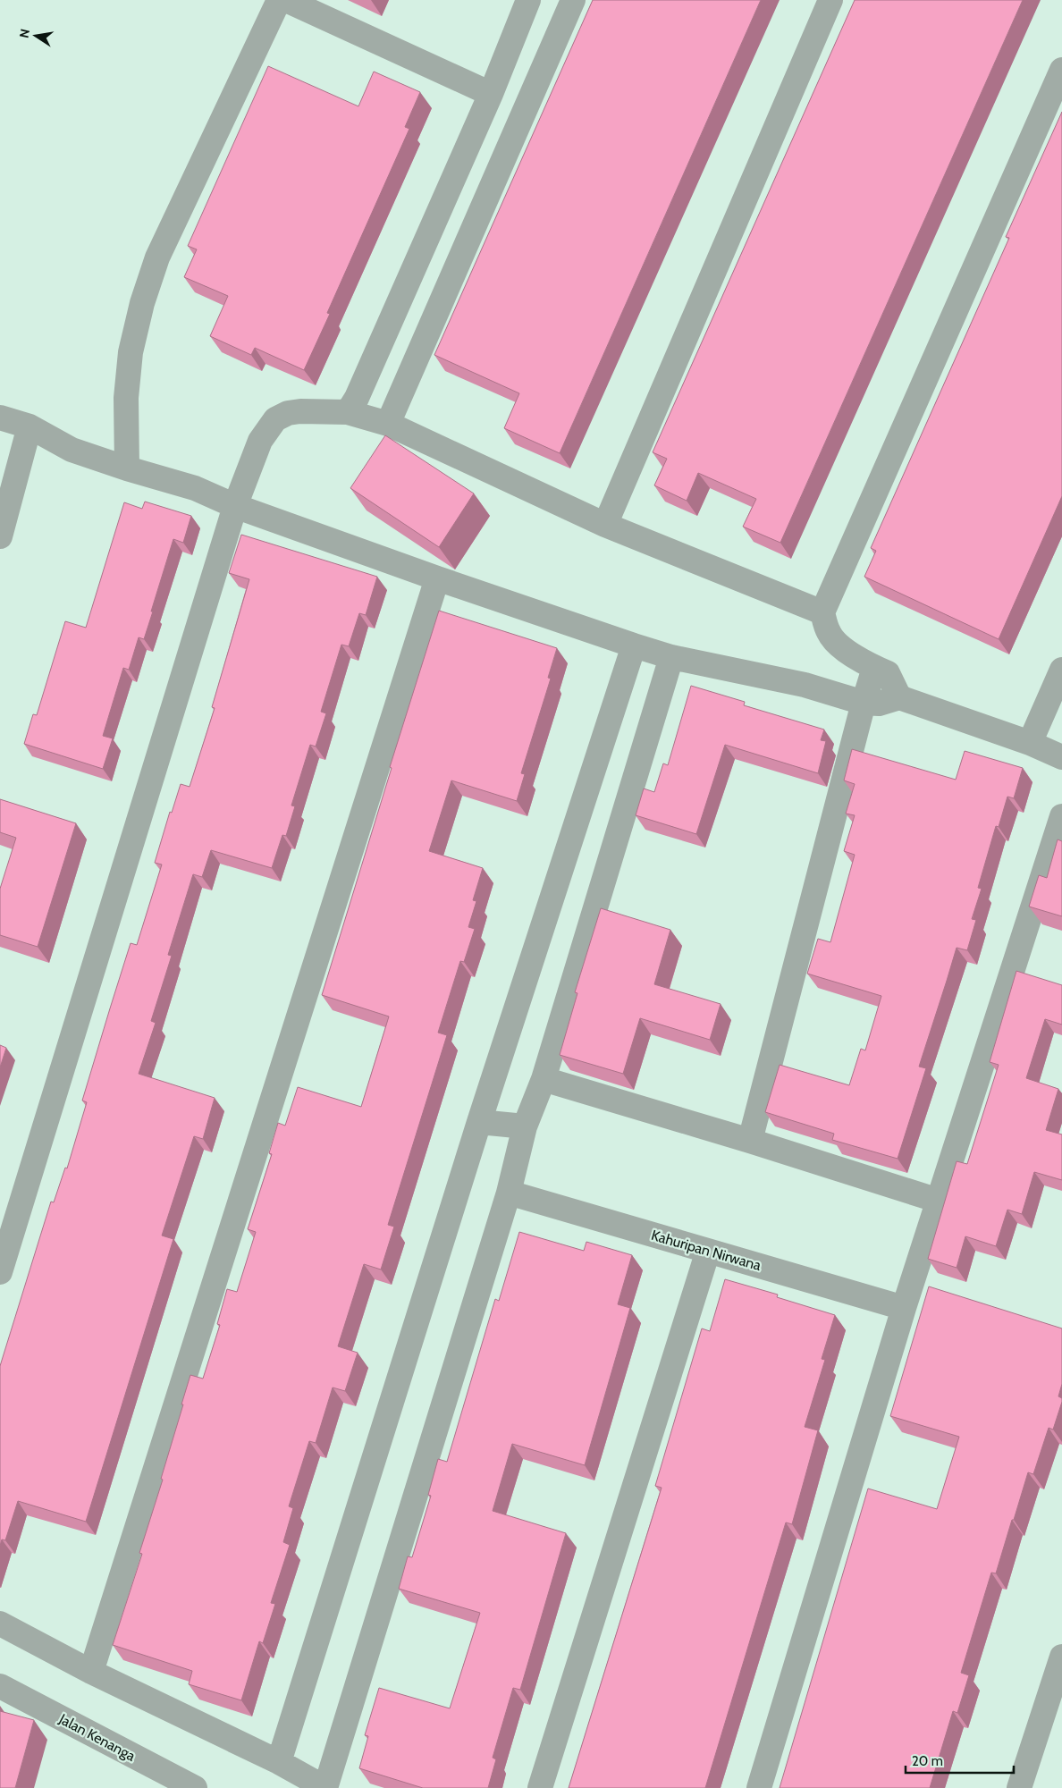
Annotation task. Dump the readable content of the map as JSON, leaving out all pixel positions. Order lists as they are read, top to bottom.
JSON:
{
  "streets": {
    "street": ["Kahuripan Nirwana", "Jalan Kenanga"]
  },
  "scale_bar": "20 m",
  "north": "left"
}
